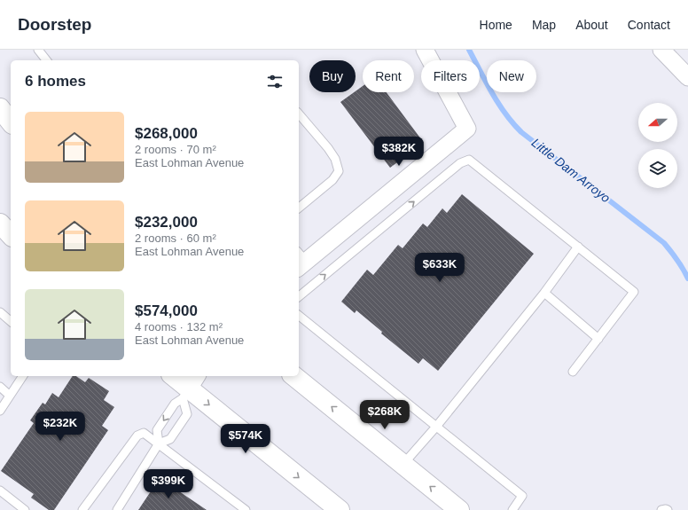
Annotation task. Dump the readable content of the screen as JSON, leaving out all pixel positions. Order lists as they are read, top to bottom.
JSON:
{
  "water": ["Little Dam Arroyo"],
  "north": "left",
  "page": {
    "header": "Doorstep",
    "nav": [
      "Home",
      "Map",
      "About",
      "Contact"
    ],
    "chip": [
      "Buy",
      "Rent",
      "Filters",
      "New"
    ],
    "heading": "6 homes",
    "list": [
      {
        "name": "$268,000",
        "note": "2 rooms · 70 m² · East Lohman Avenue"
      },
      {
        "name": "$232,000",
        "note": "2 rooms · 60 m² · East Lohman Avenue"
      },
      {
        "name": "$574,000",
        "note": "4 rooms · 132 m² · East Lohman Avenue"
      }
    ],
    "price": [
      "$382K",
      "$633K",
      "$268K",
      "$232K",
      "$574K",
      "$399K"
    ]
  }
}
